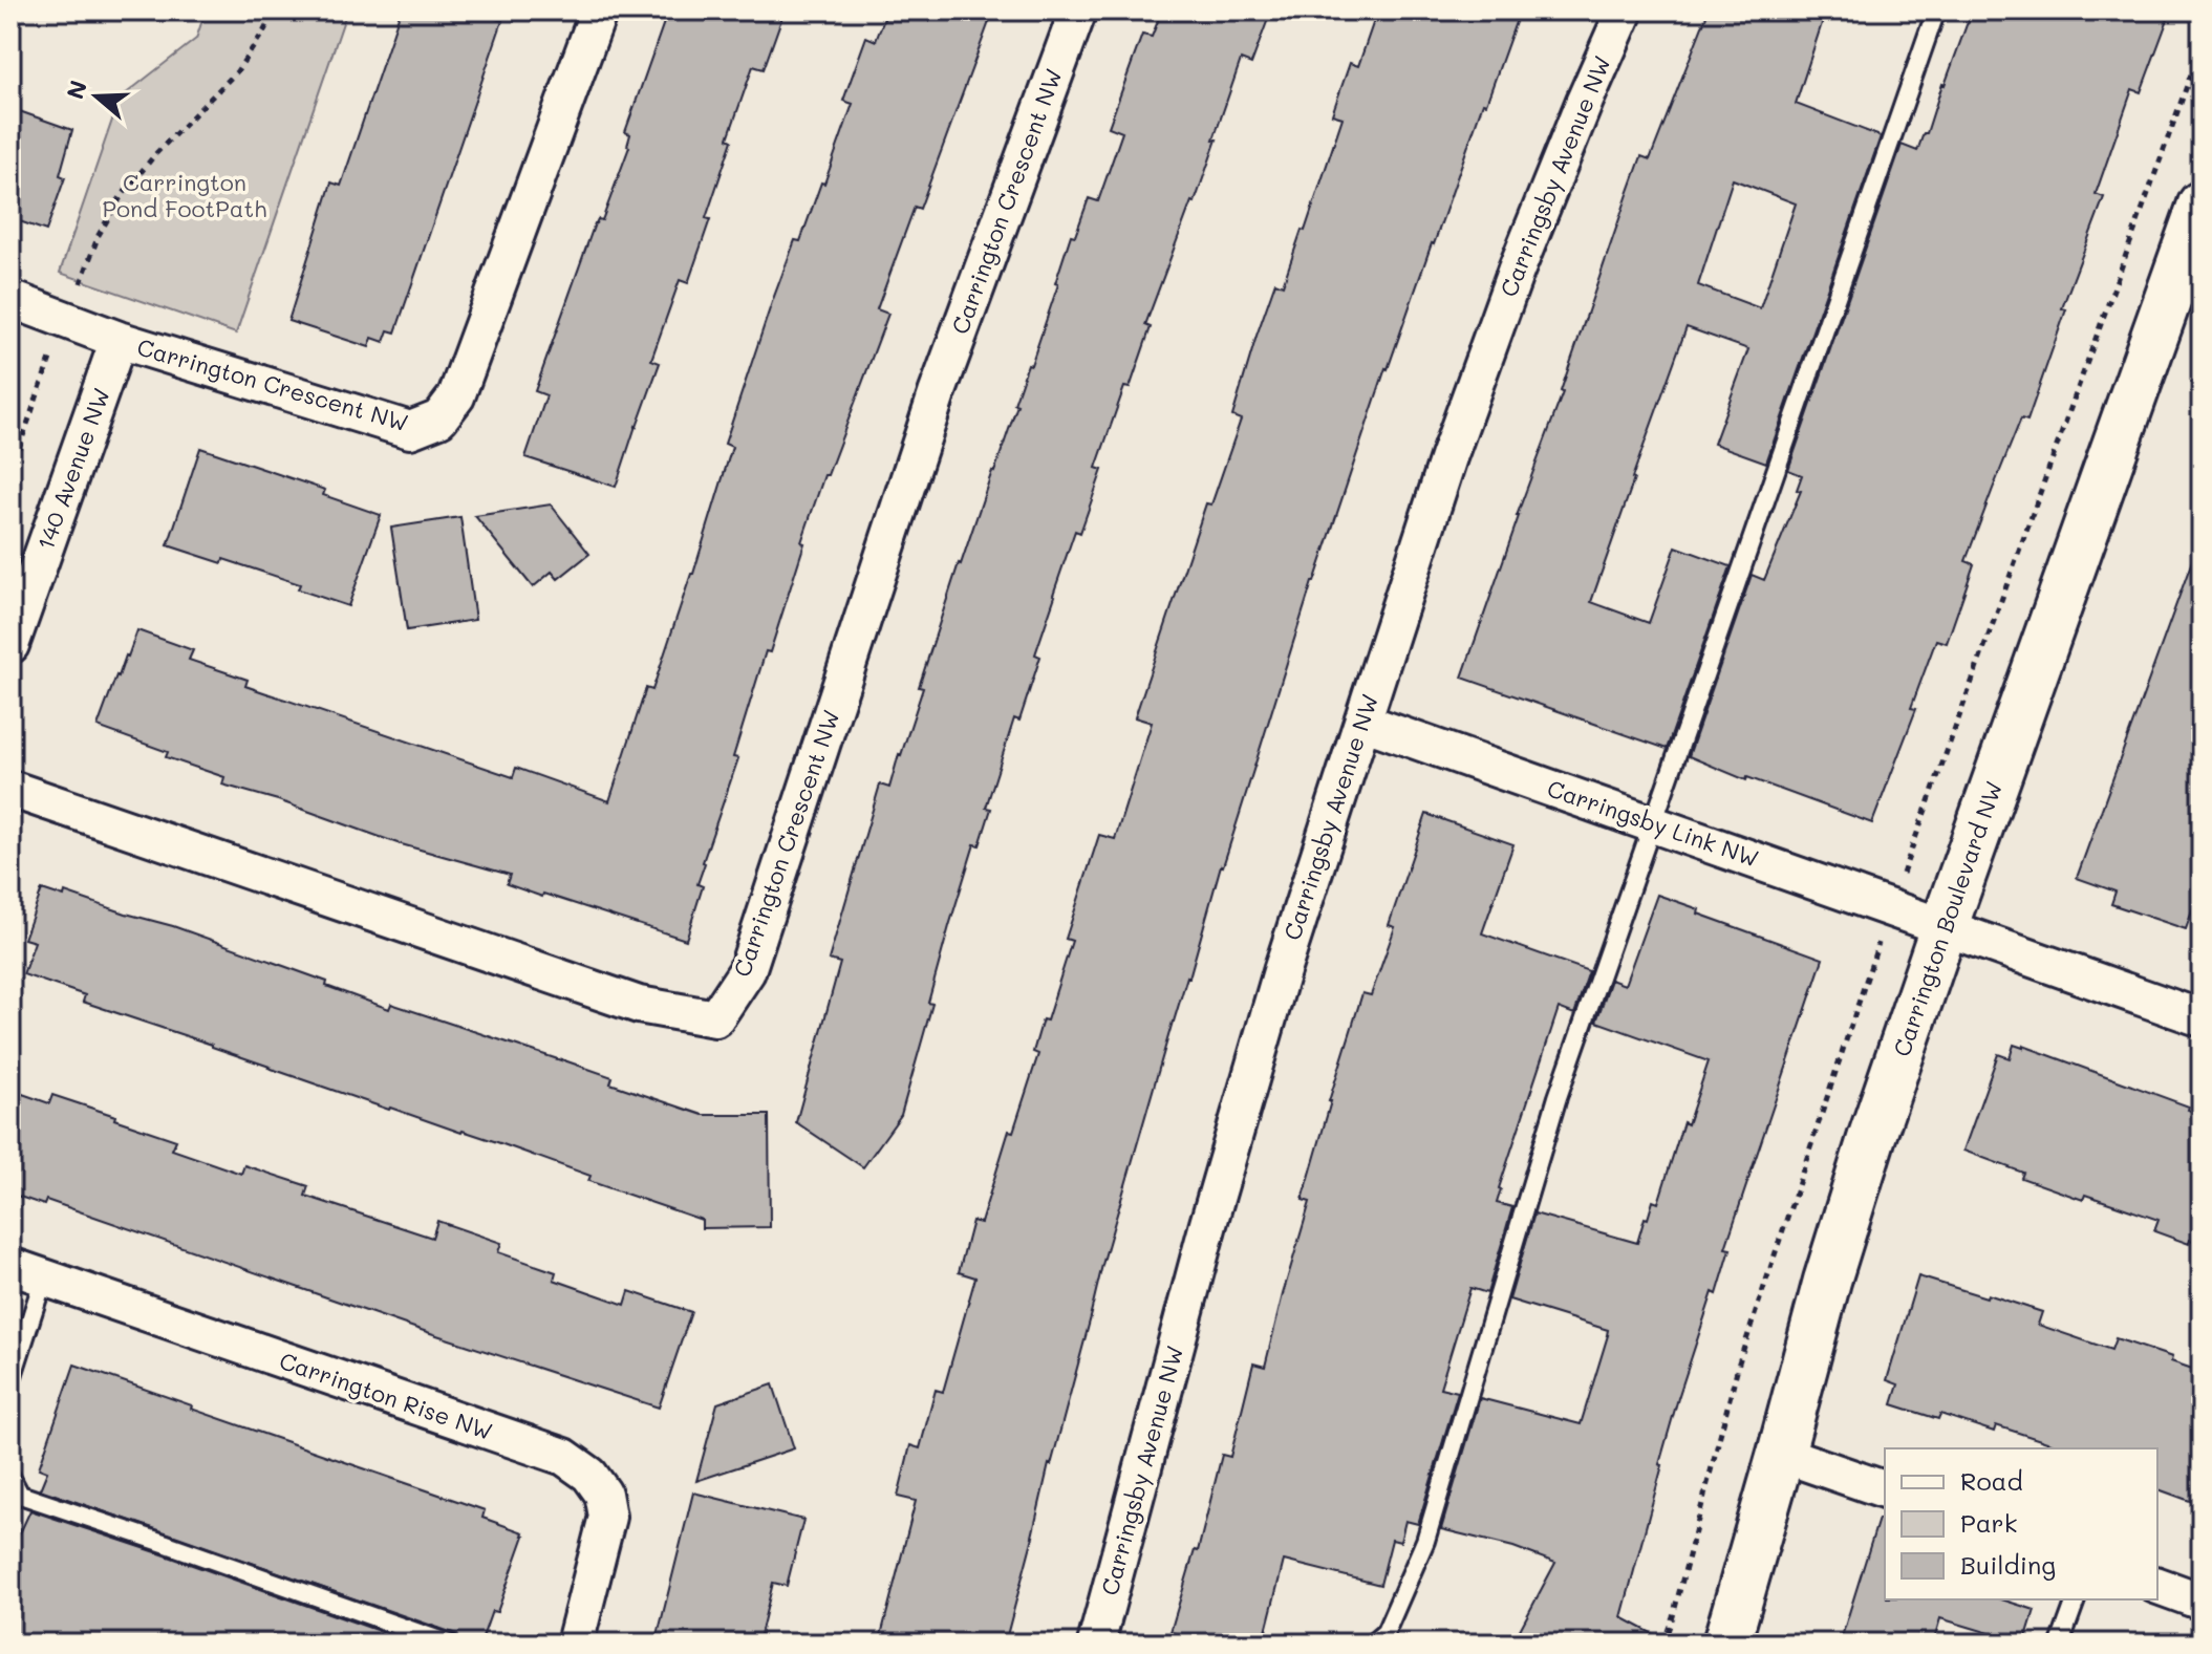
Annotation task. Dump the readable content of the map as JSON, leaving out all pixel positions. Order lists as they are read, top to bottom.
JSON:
{
  "streets": {
    "street": [
      "Carringsby Avenue NW",
      "Carrington Crescent NW",
      "140 Avenue NW",
      "Carringsby Link NW",
      "Carrington Boulevard NW",
      "Carrington Rise NW"
    ]
  },
  "crossings": [
    ["Carringsby Avenue NW", "Carringsby Link NW"],
    ["Carrington Crescent NW", "140 Avenue NW"],
    ["Carringsby Link NW", "Carrington Boulevard NW"]
  ],
  "parks": ["Carrington Pond FootPath"],
  "legend": ["Road", "Park", "Building"],
  "north": "left"
}
